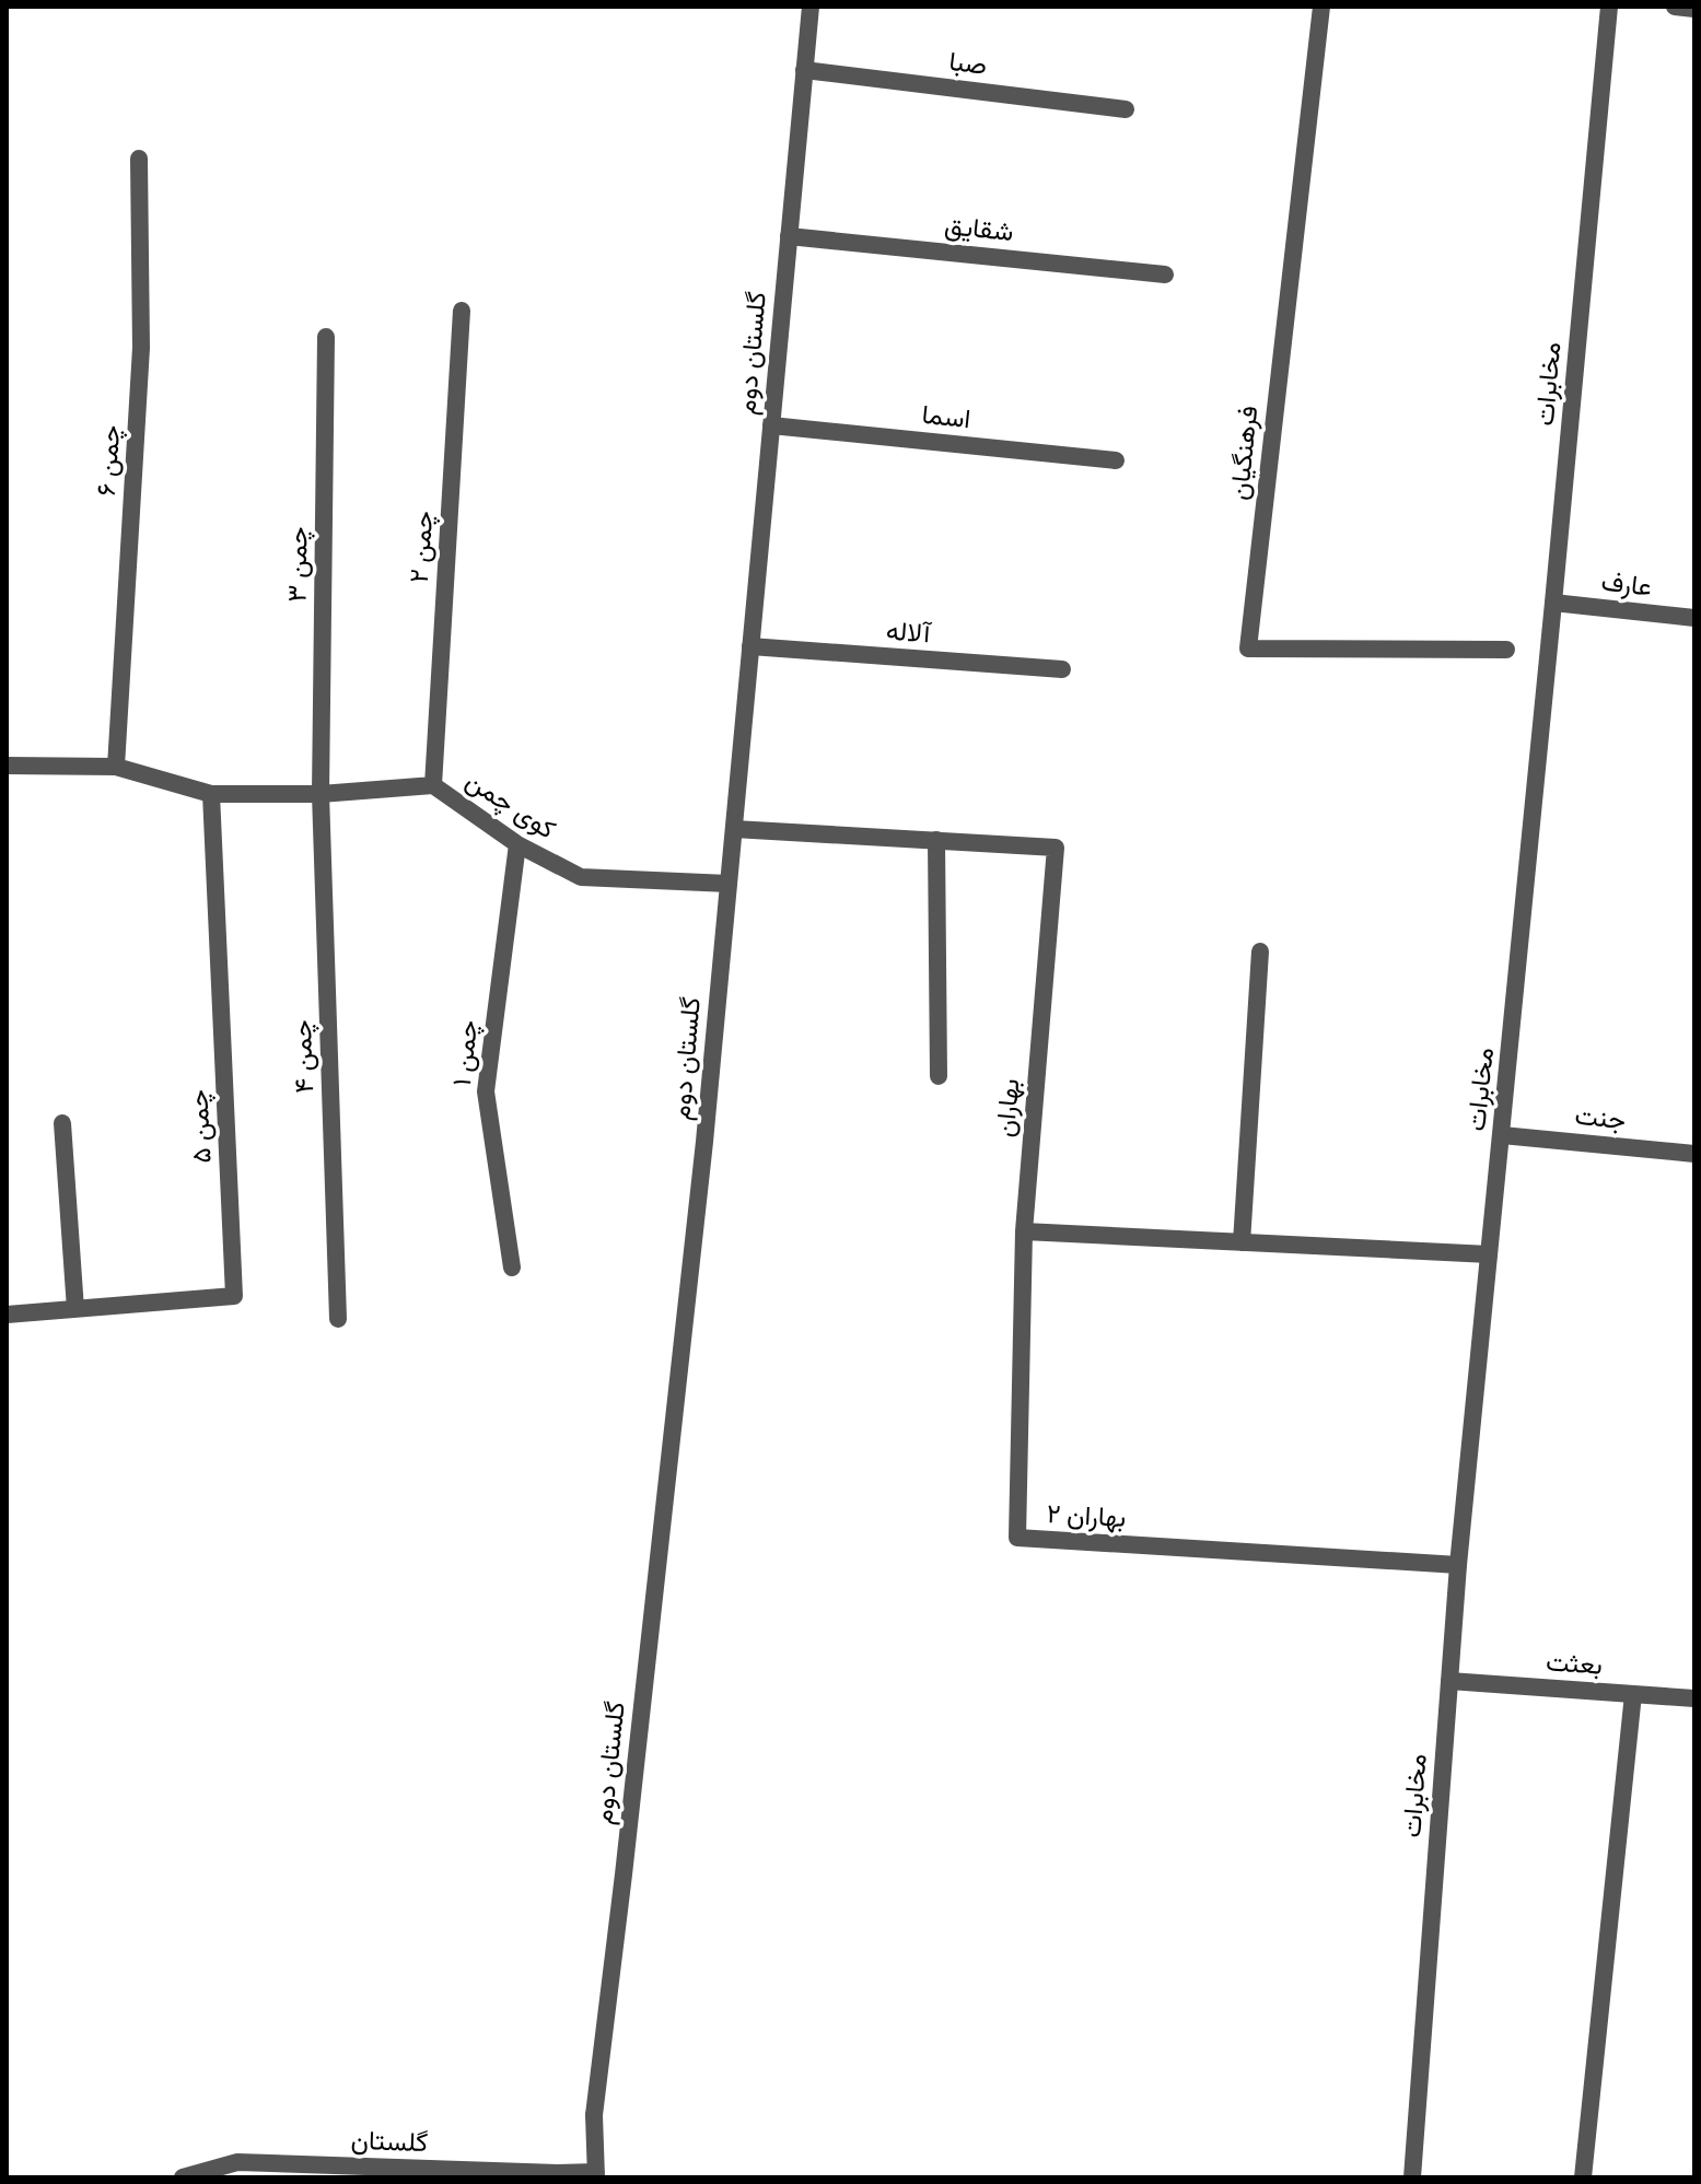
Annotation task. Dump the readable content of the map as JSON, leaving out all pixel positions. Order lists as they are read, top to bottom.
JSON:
{
  "streets": {
    "street": [
      "صبا",
      "شقایق",
      "گلستان دوم",
      "مخابرات",
      "اسما",
      "فرهنگیان",
      "چمن ۶",
      "چمن ۲",
      "چمن ۳",
      "عارف",
      "آلاله",
      "کوی چمن",
      "چمن ۱",
      "چمن ۴",
      "بهاران",
      "جنت",
      "چمن ۵",
      "بهاران ۲",
      "بعثت",
      "گلستان"
    ]
  },
  "crossings": [
    ["صبا", "گلستان دوم"],
    ["شقایق", "گلستان دوم"],
    ["گلستان دوم", "اسما"],
    ["گلستان دوم", "آلاله"],
    ["گلستان دوم", "کوی چمن"],
    ["گلستان دوم", "بهاران"],
    ["گلستان دوم", "گلستان"],
    ["مخابرات", "عارف"],
    ["مخابرات", "جنت"],
    ["مخابرات", "بهاران ۲"],
    ["مخابرات", "بعثت"],
    ["چمن ۶", "کوی چمن"],
    ["چمن ۲", "کوی چمن"],
    ["چمن ۳", "کوی چمن"],
    ["چمن ۳", "چمن ۴"],
    ["کوی چمن", "چمن ۱"],
    ["کوی چمن", "چمن ۴"],
    ["کوی چمن", "چمن ۵"],
    ["بهاران", "بهاران ۲"]
  ]
}
